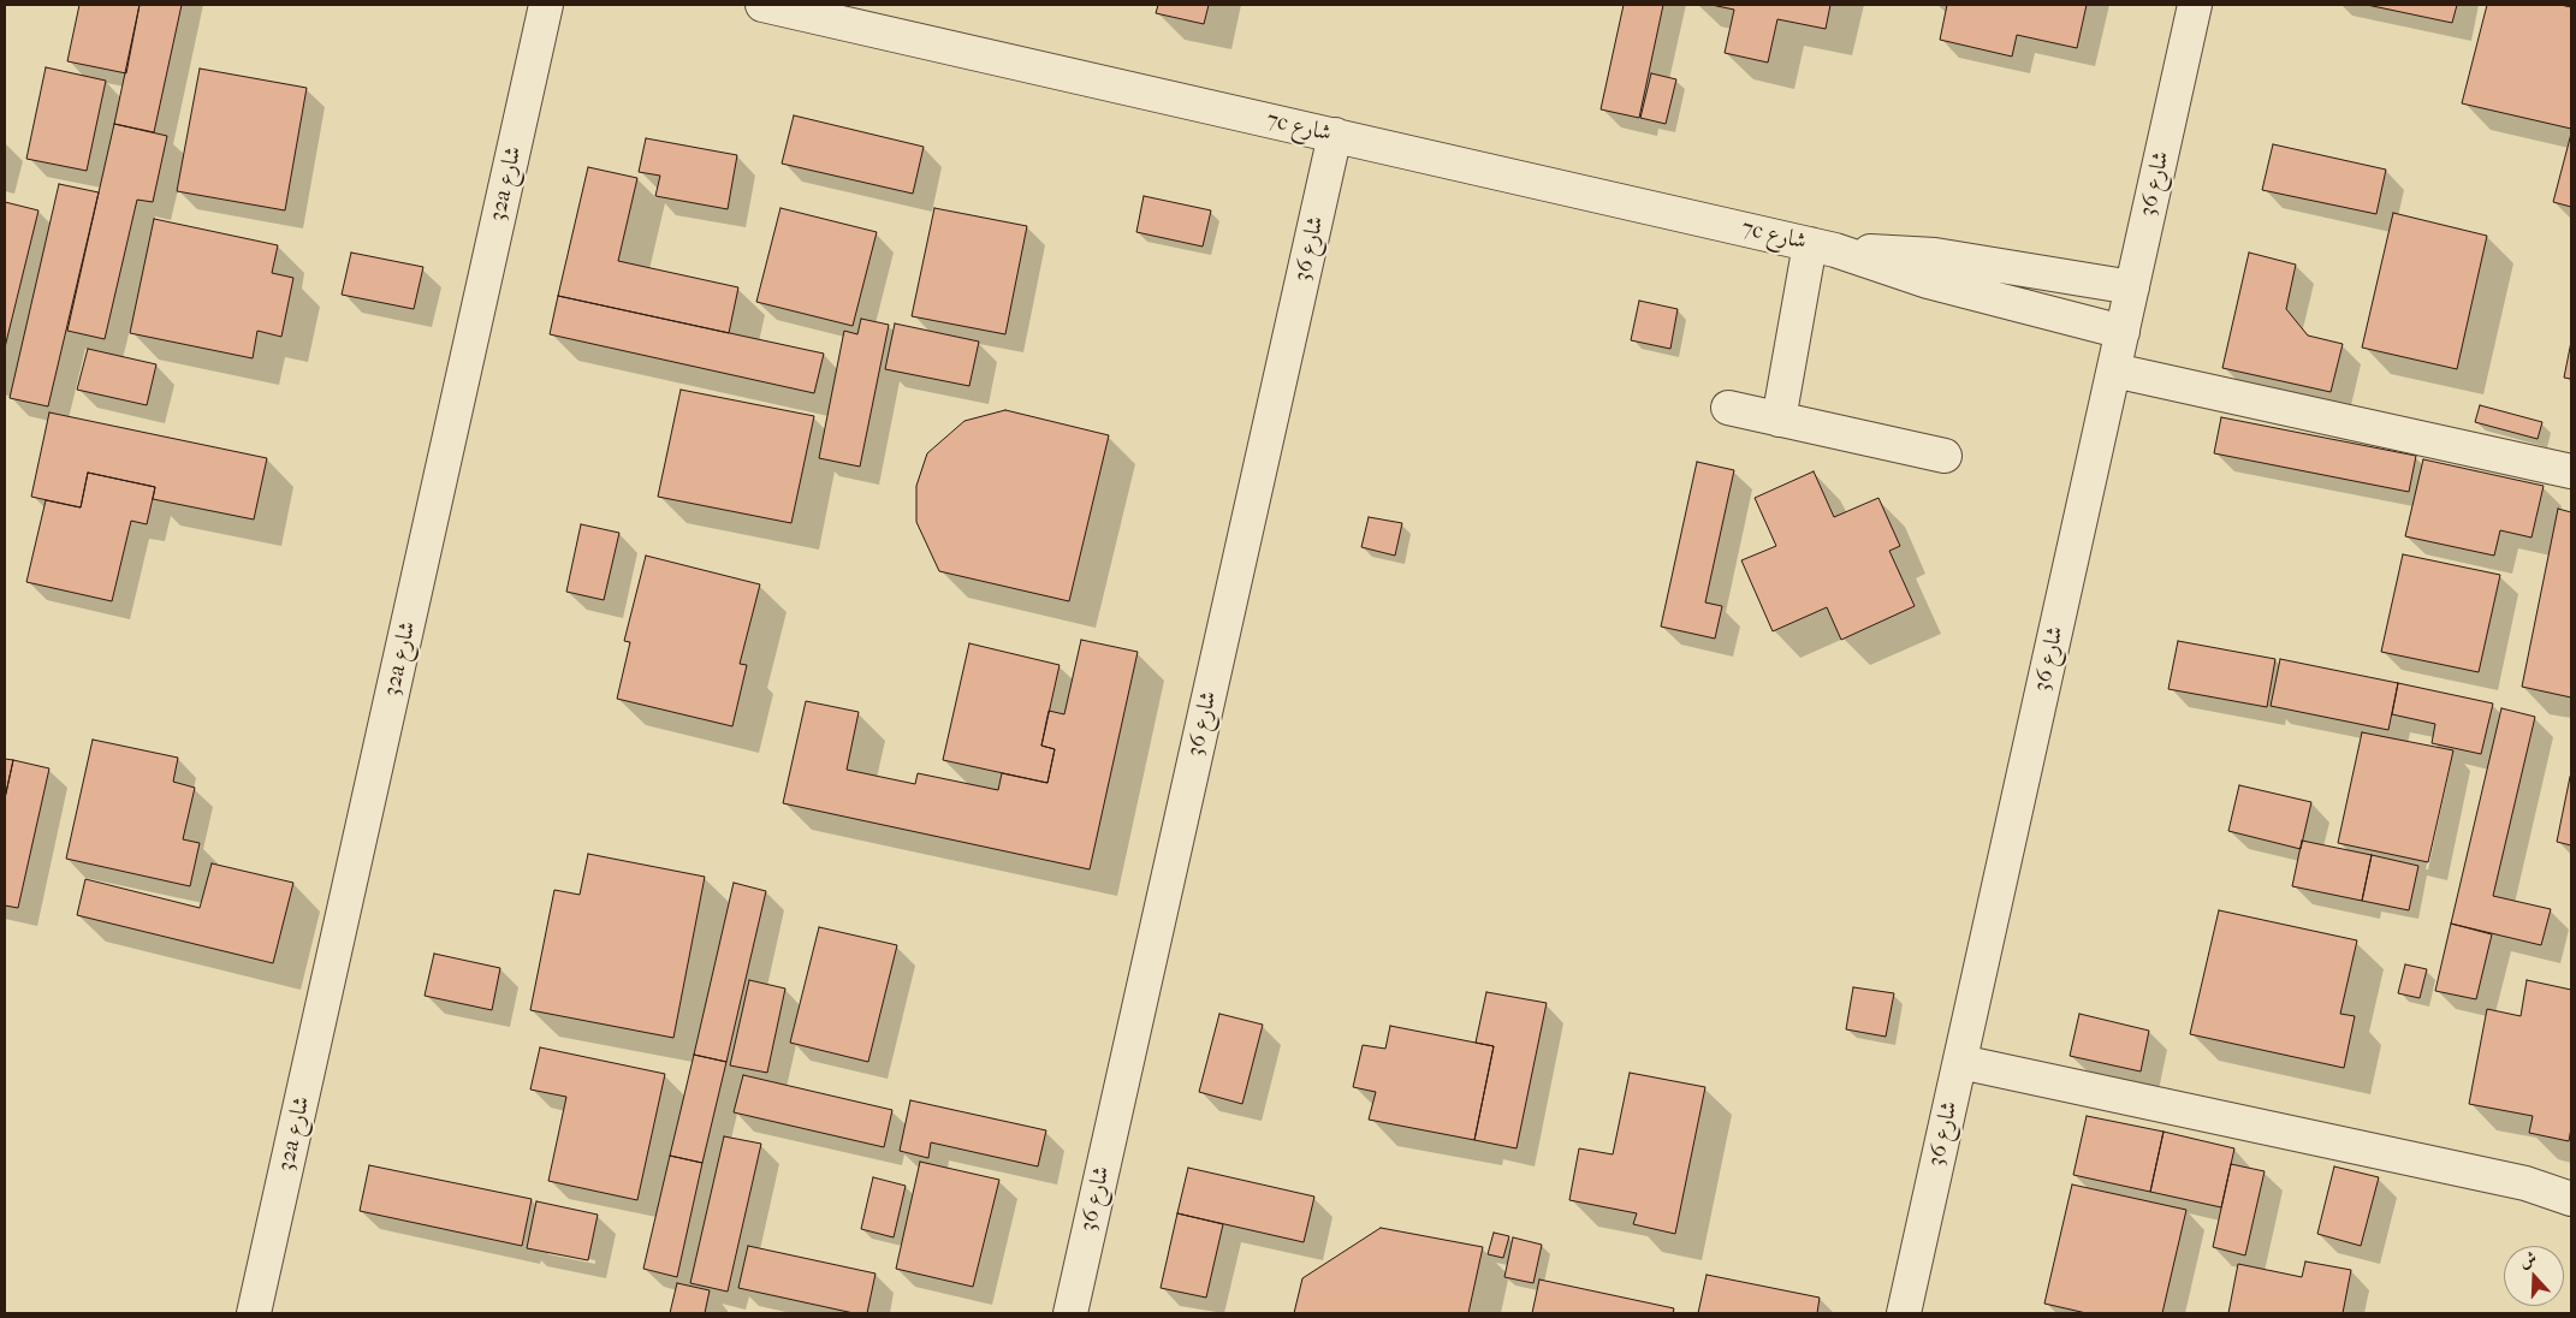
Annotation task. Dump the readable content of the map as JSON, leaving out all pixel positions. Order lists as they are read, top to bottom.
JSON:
{
  "streets": {
    "street": ["7c شارع", "32a شارع", "شارع 36"]
  },
  "crossings": [
    ["7c شارع", "شارع 36"]
  ],
  "north": "top"
}
